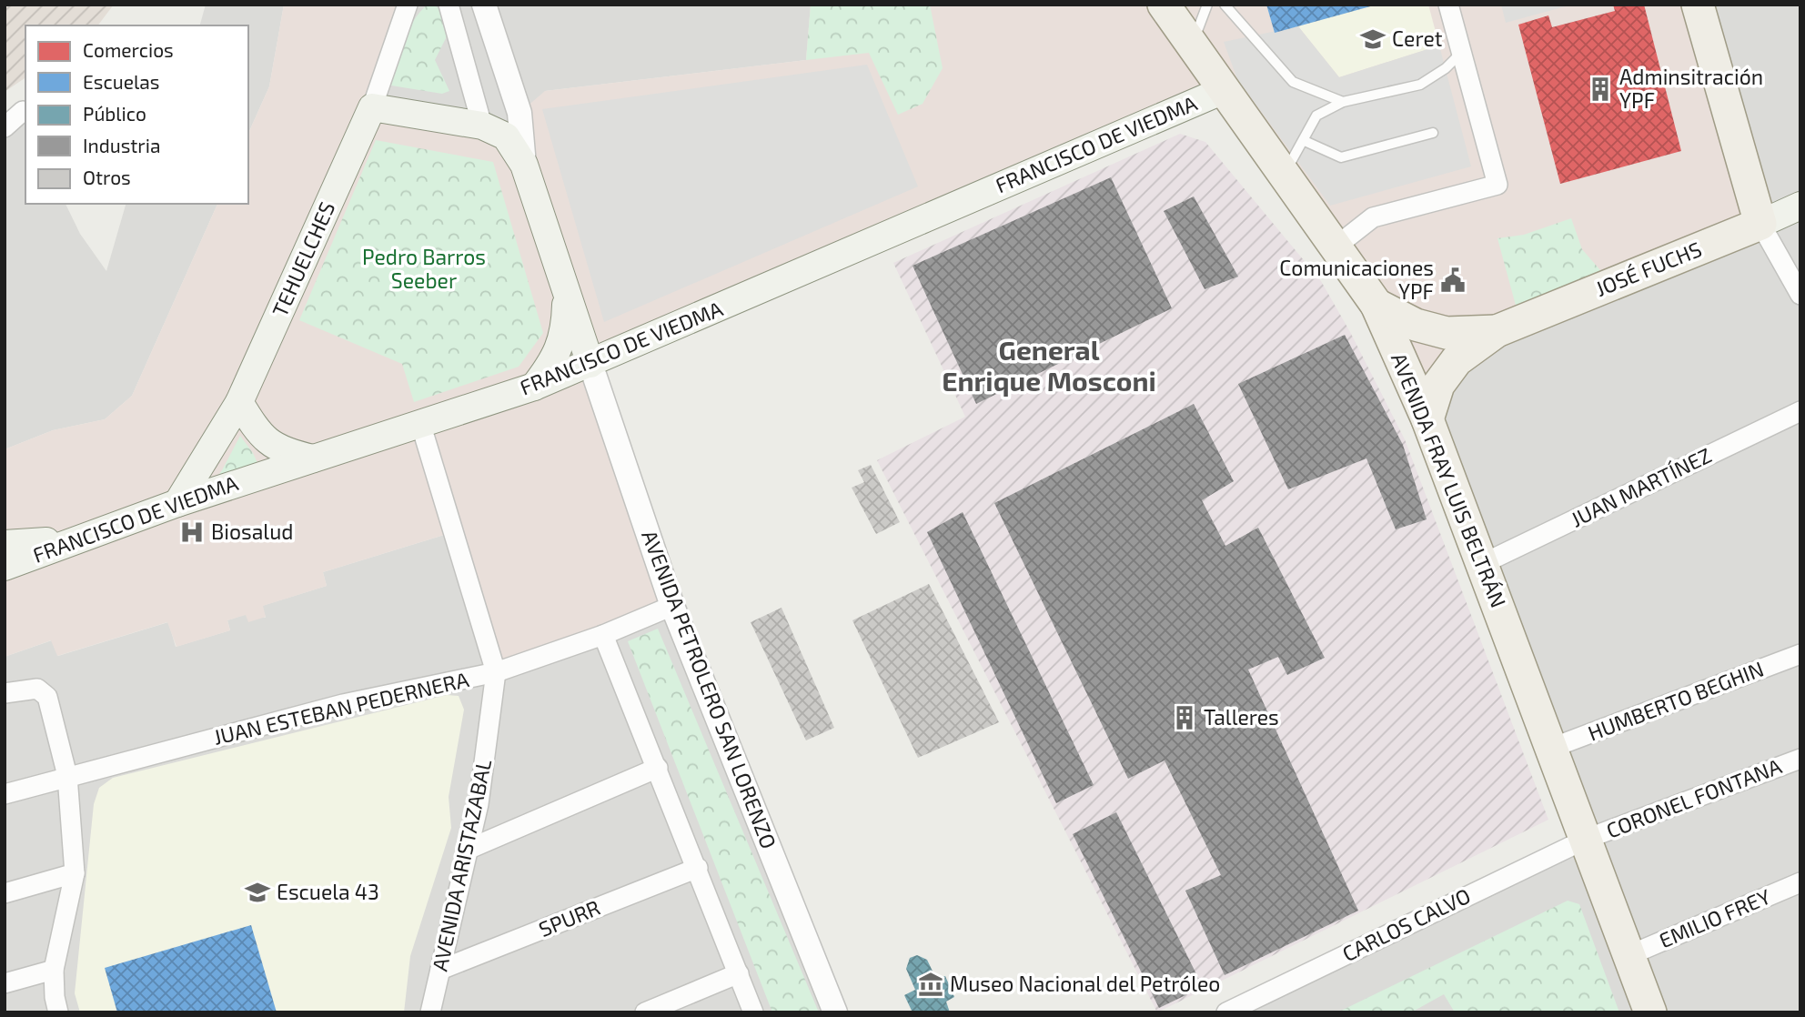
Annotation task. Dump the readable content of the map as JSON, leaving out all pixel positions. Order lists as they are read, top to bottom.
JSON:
{
  "streets": {
    "main road": [
      "FRANCISCO DE VIEDMA",
      "TEHUELCHES",
      "JOSÉ FUCHS",
      "AVENIDA FRAY LUIS BELTRÁN"
    ],
    "street": [
      "JUAN MARTÍNEZ",
      "AVENIDA PETROLERO SAN LORENZO",
      "HUMBERTO BEGHIN",
      "JUAN ESTEBAN PEDERNERA",
      "CORONEL FONTANA",
      "AVENIDA ARISTAZABAL",
      "SPURR",
      "EMILIO FREY",
      "CARLOS CALVO"
    ]
  },
  "crossings": [
    ["FRANCISCO DE VIEDMA", "TEHUELCHES"],
    ["FRANCISCO DE VIEDMA", "AVENIDA FRAY LUIS BELTRÁN"],
    ["FRANCISCO DE VIEDMA", "AVENIDA PETROLERO SAN LORENZO"],
    ["FRANCISCO DE VIEDMA", "AVENIDA ARISTAZABAL"],
    ["JOSÉ FUCHS", "AVENIDA FRAY LUIS BELTRÁN"],
    ["AVENIDA FRAY LUIS BELTRÁN", "JUAN MARTÍNEZ"],
    ["AVENIDA FRAY LUIS BELTRÁN", "HUMBERTO BEGHIN"],
    ["AVENIDA FRAY LUIS BELTRÁN", "CORONEL FONTANA"],
    ["AVENIDA FRAY LUIS BELTRÁN", "EMILIO FREY"],
    ["AVENIDA FRAY LUIS BELTRÁN", "CARLOS CALVO"],
    ["AVENIDA PETROLERO SAN LORENZO", "JUAN ESTEBAN PEDERNERA"],
    ["JUAN ESTEBAN PEDERNERA", "AVENIDA ARISTAZABAL"],
    ["CORONEL FONTANA", "CARLOS CALVO"],
    ["AVENIDA ARISTAZABAL", "SPURR"]
  ],
  "districts": ["General Enrique Mosconi"],
  "parks": ["Pedro Barros Seeber"],
  "places": {
    "school or university": ["Ceret", "Escuela 43"],
    "building": ["Adminsitración YPF", "Talleres"],
    "public building": ["Comunicaciones YPF"],
    "hospital": ["Biosalud"],
    "museum": ["Museo Nacional del Petróleo"]
  },
  "legend": [
    "Comercios",
    "Escuelas",
    "Público",
    "Industria",
    "Otros"
  ]
}
